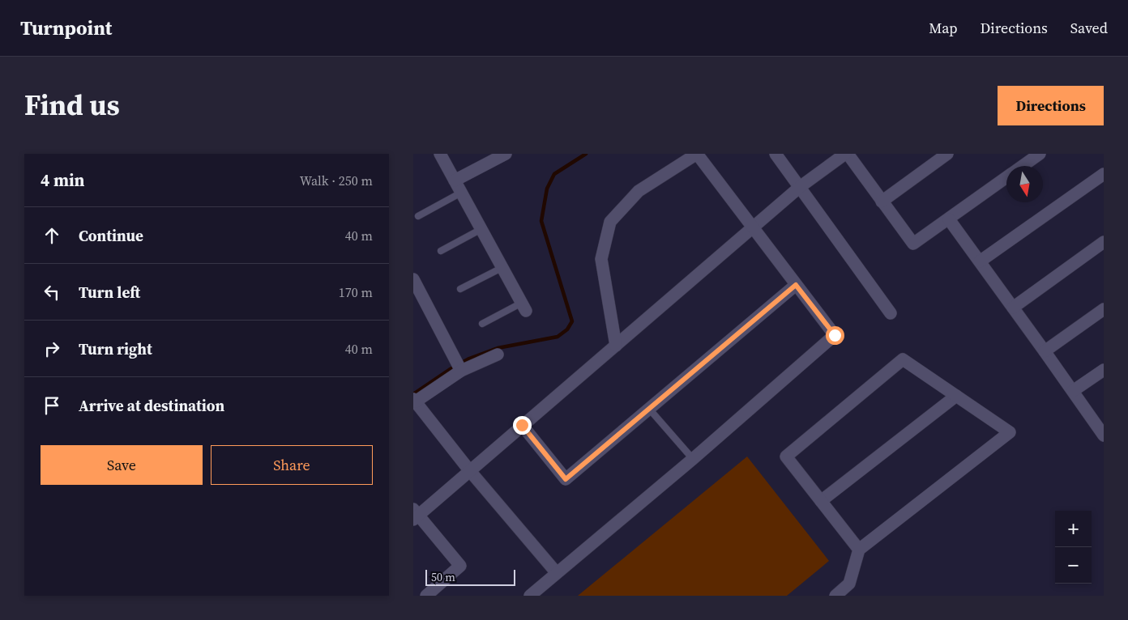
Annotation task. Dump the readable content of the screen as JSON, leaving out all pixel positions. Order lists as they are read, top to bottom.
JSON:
{
  "scale_bar": "50 m",
  "north": "bottom",
  "page": {
    "header": "Turnpoint",
    "nav": ["Map", "Directions", "Saved"],
    "title": "Find us",
    "buttons": [
      "Directions",
      ["Save", "Share"]
    ],
    "heading": ["4 min", "Walk · 250 m"],
    "list": [
      ["Continue", "40 m"],
      ["Turn left", "170 m"],
      ["Turn right", "40 m"],
      "Arrive at destination"
    ],
    "map_buttons": ["+", "−"],
    "scale": "50 m"
  }
}
